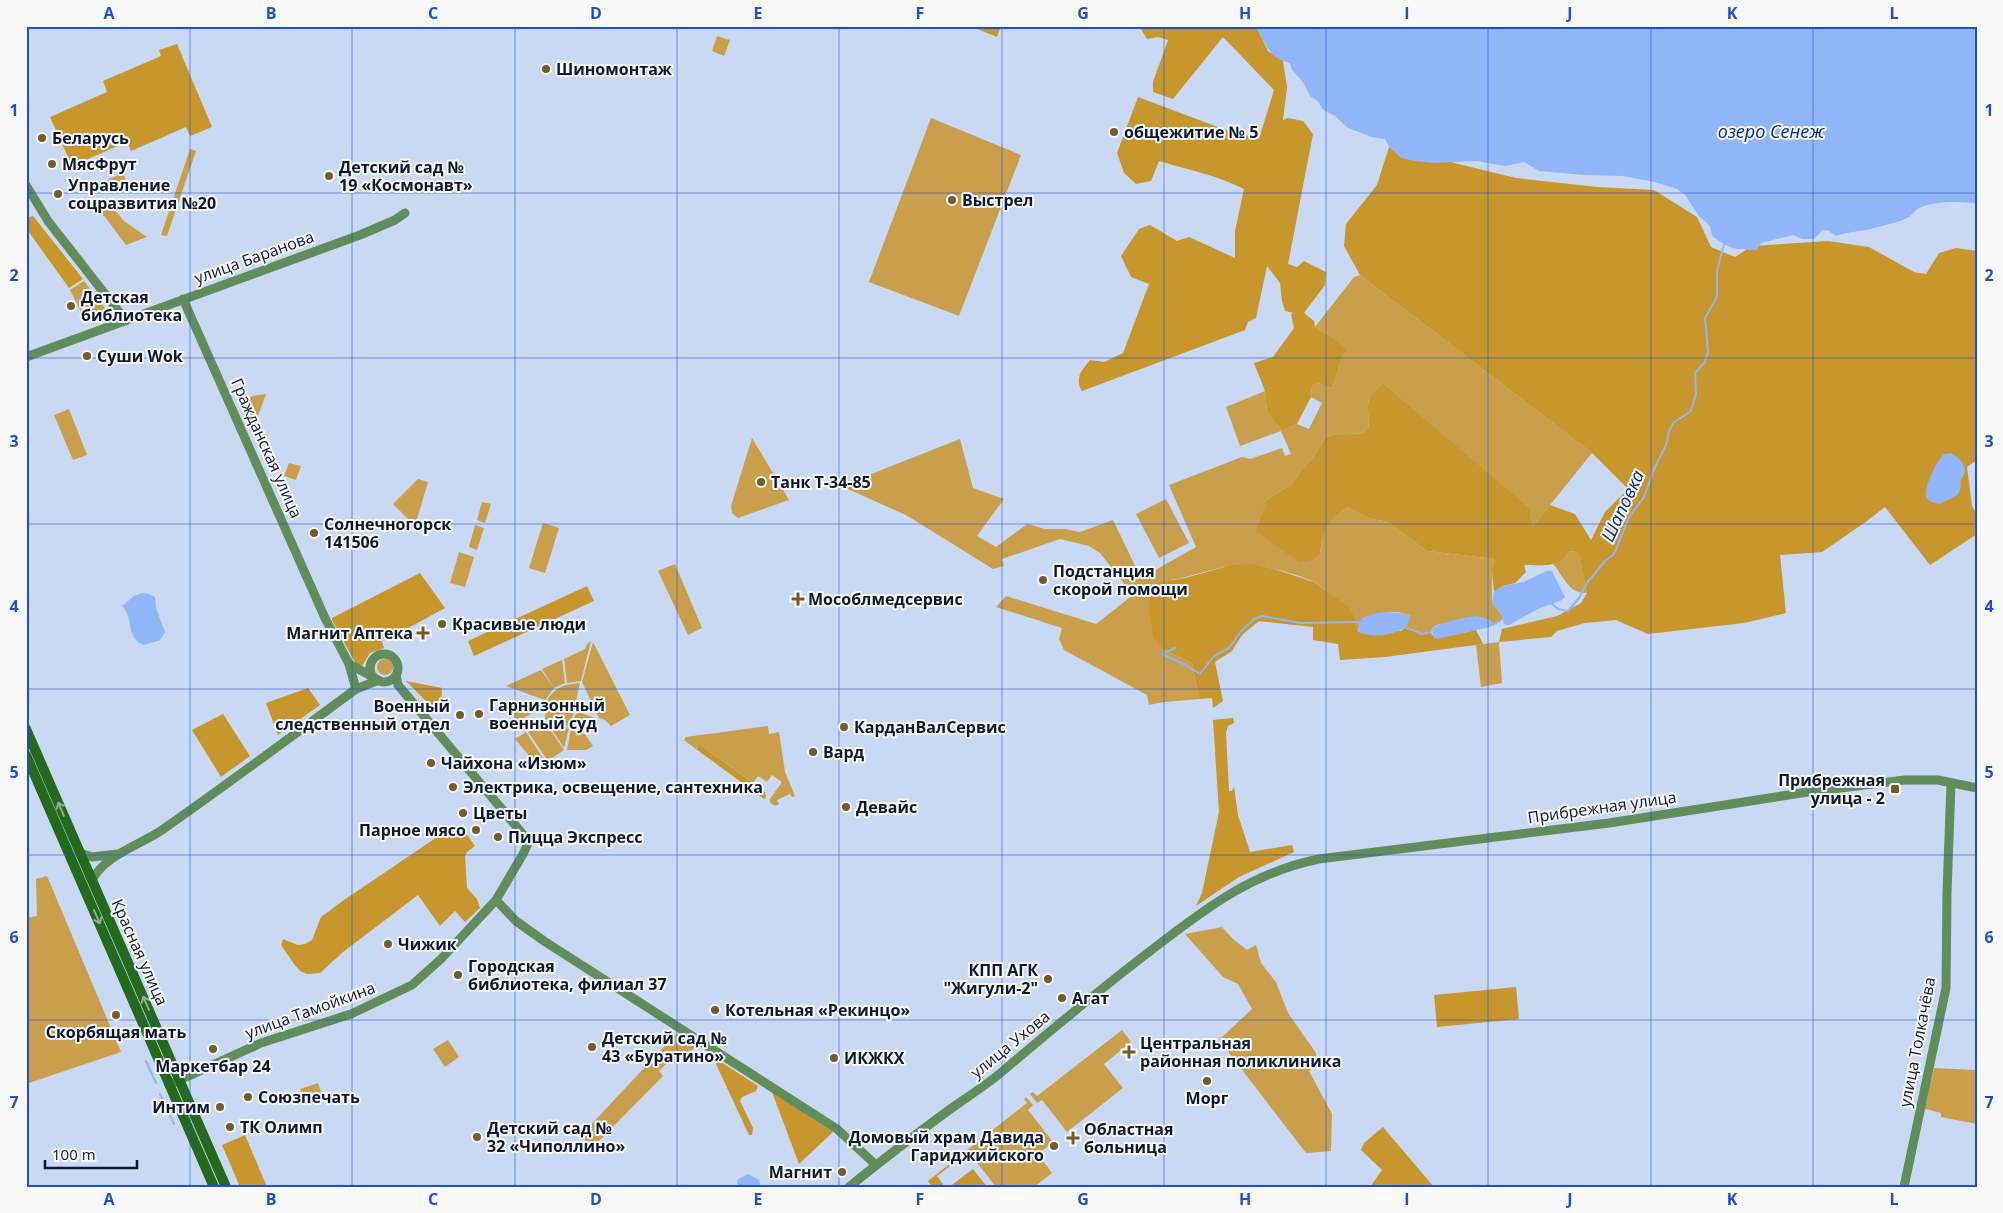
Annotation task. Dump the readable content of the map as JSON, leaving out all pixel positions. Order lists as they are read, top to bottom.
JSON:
{
  "streets": {
    "highway": ["Красная улица"],
    "street": [
      "улица Баранова",
      "Гражданская улица",
      "Прибрежная улица",
      "улица Тамойкина",
      "улица Толкачёва",
      "улица Ухова"
    ]
  },
  "crossings": [
    ["улица Баранова", "Гражданская улица"],
    ["Прибрежная улица", "улица Толкачёва"],
    ["Прибрежная улица", "улица Ухова"],
    ["Красная улица", "улица Тамойкина"]
  ],
  "water": ["озеро Сенеж", "Шаповка"],
  "places": {
    "other": [
      "Шиномонтаж",
      "общежитие № 5",
      "Беларусь",
      "МясФрут",
      "Детский сад № 19 «Космонавт»",
      "Управление соцразвития №20",
      "Выстрел",
      "Детская библиотека",
      "Суши Wok",
      "Танк Т-34-85",
      "Солнечногорск 141506",
      "Подстанция скорой помощи",
      "Красивые люди",
      "Гарнизонный военный суд",
      "Военный следственный отдел",
      "КарданВалСервис",
      "Вард",
      "Чайхона «Изюм»",
      "Электрика, освещение, сантехника",
      "Девайс",
      "Цветы",
      "Парное мясо",
      "Пицца Экспресс",
      "Чижик",
      "Городская библиотека, филиал 37",
      "КПП АГК \"Жигули-2\"",
      "Агат",
      "Котельная «Рекинцо»",
      "Скорбящая мать",
      "Детский сад № 43 «Буратино»",
      "Маркетбар 24",
      "ИКЖКХ",
      "Морг",
      "Союзпечать",
      "Интим",
      "ТК Олимп",
      "Детский сад № 32 «Чиполлино»",
      "Домовый храм Давида Гариджийского",
      "Магнит"
    ],
    "health": [
      "Мособлмедсервис",
      "Магнит Аптека",
      "Центральная районная поликлиника",
      "Областная больница"
    ],
    "transit": ["Прибрежная улица - 2"]
  },
  "scale_bar": "100 m",
  "grid": {
    "columns": [
      "A",
      "B",
      "C",
      "D",
      "E",
      "F",
      "G",
      "H",
      "I",
      "J",
      "K",
      "L"
    ],
    "rows": [
      "1",
      "2",
      "3",
      "4",
      "5",
      "6",
      "7"
    ]
  }
}
